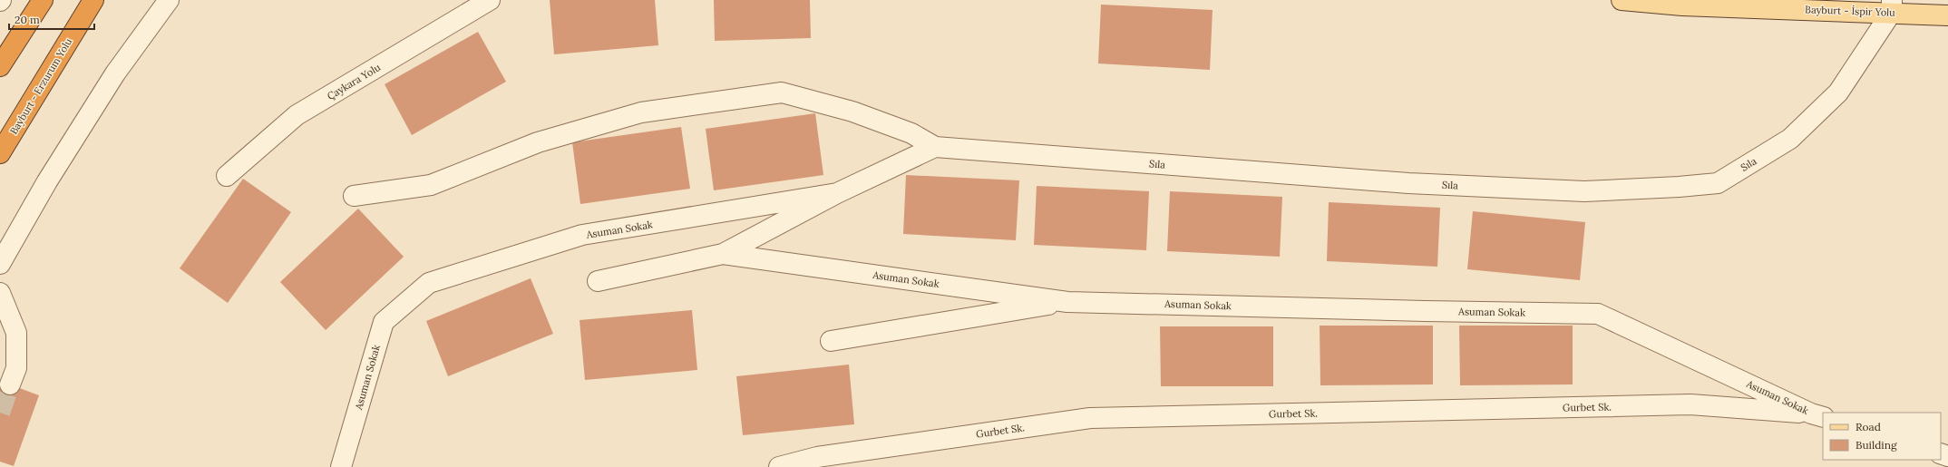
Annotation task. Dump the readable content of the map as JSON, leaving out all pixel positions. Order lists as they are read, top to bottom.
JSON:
{
  "streets": {
    "highway": ["Bayburt - Erzurum Yolu"],
    "main road": ["Bayburt - İspir Yolu"],
    "street": [
      "Çaykara Yolu",
      "Sıla",
      "Asuman Sokak",
      "Gurbet Sk."
    ]
  },
  "crossings": [
    ["Bayburt - İspir Yolu", "Sıla"],
    ["Asuman Sokak", "Gurbet Sk."]
  ],
  "legend": ["Road", "Building"],
  "scale_bar": "20 m"
}
